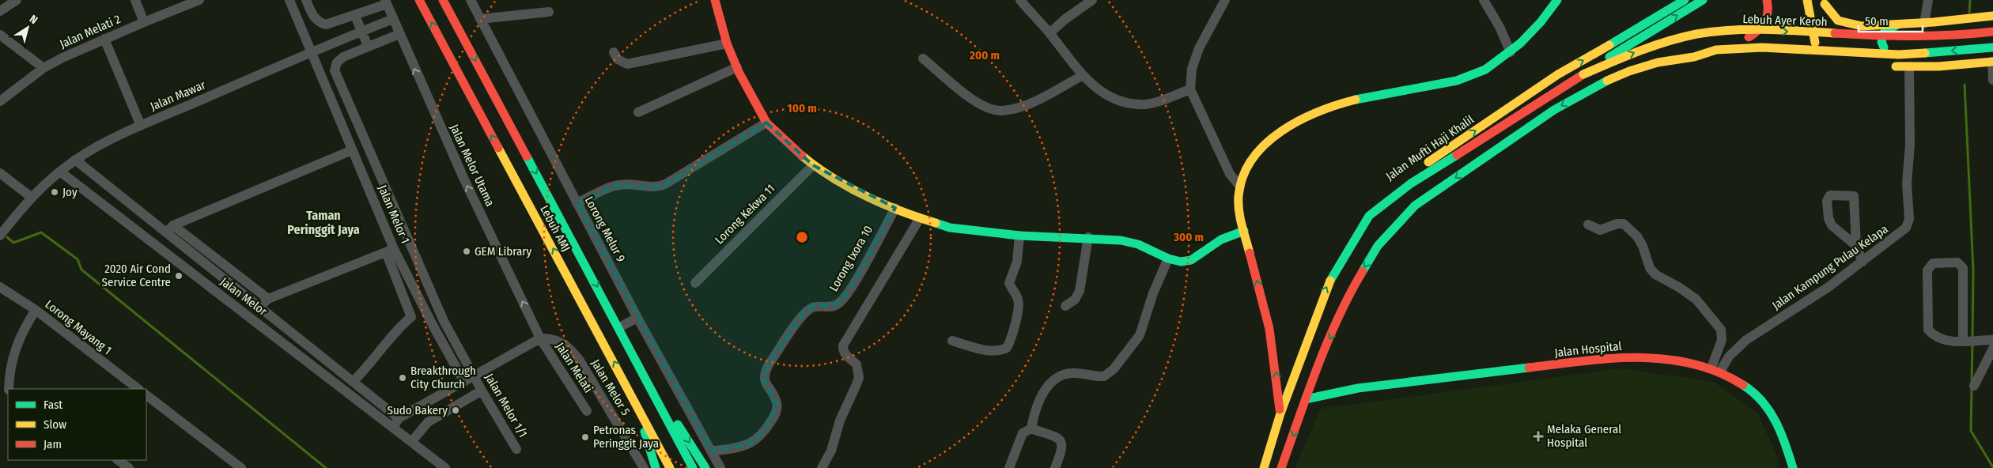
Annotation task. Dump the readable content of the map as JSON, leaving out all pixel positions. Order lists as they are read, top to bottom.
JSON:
{
  "streets": {
    "main road": [
      "Lebuh Ayer Keroh",
      "Jalan Mufti Haji Khalil",
      "Lebuh AMJ",
      "Jalan Hospital"
    ],
    "street": [
      "Jalan Melati 2",
      "Jalan Mawar",
      "Jalan Melor Utama",
      "Jalan Melor 1",
      "Lorong Kekwa 11",
      "Lorong Melur 9",
      "Lorong Ixora 10",
      "Jalan Kampung Pulau Kelapa",
      "Jalan Melor",
      "Lorong Mayang 1",
      "Jalan Melati",
      "Jalan Melor 5",
      "Jalan Melor 1/1"
    ]
  },
  "crossings": [
    ["Jalan Mawar", "Jalan Melor Utama"],
    ["Jalan Mawar", "Jalan Melor 1"],
    ["Jalan Mawar", "Jalan Melor"],
    ["Jalan Melor Utama", "Jalan Melati"],
    ["Jalan Melor Utama", "Jalan Melor 5"],
    ["Lorong Melur 9", "Lorong Ixora 10"],
    ["Jalan Kampung Pulau Kelapa", "Jalan Hospital"],
    ["Jalan Melati", "Jalan Melor 5"]
  ],
  "one_way": ["Jalan Melor Utama"],
  "districts": ["Taman Peringgit Jaya"],
  "places": {
    "other": [
      "Joy",
      "GEM Library",
      "2020 Air Cond Service Centre",
      "Breakthrough City Church",
      "Sudo Bakery",
      "Petronas Peringgit Jaya"
    ],
    "health": ["Melaka General Hospital"]
  },
  "legend": ["Fast", "Slow", "Jam"],
  "scale_bar": "50 m",
  "north": "top right",
  "rings": ["200 m", "100 m", "300 m"]
}
